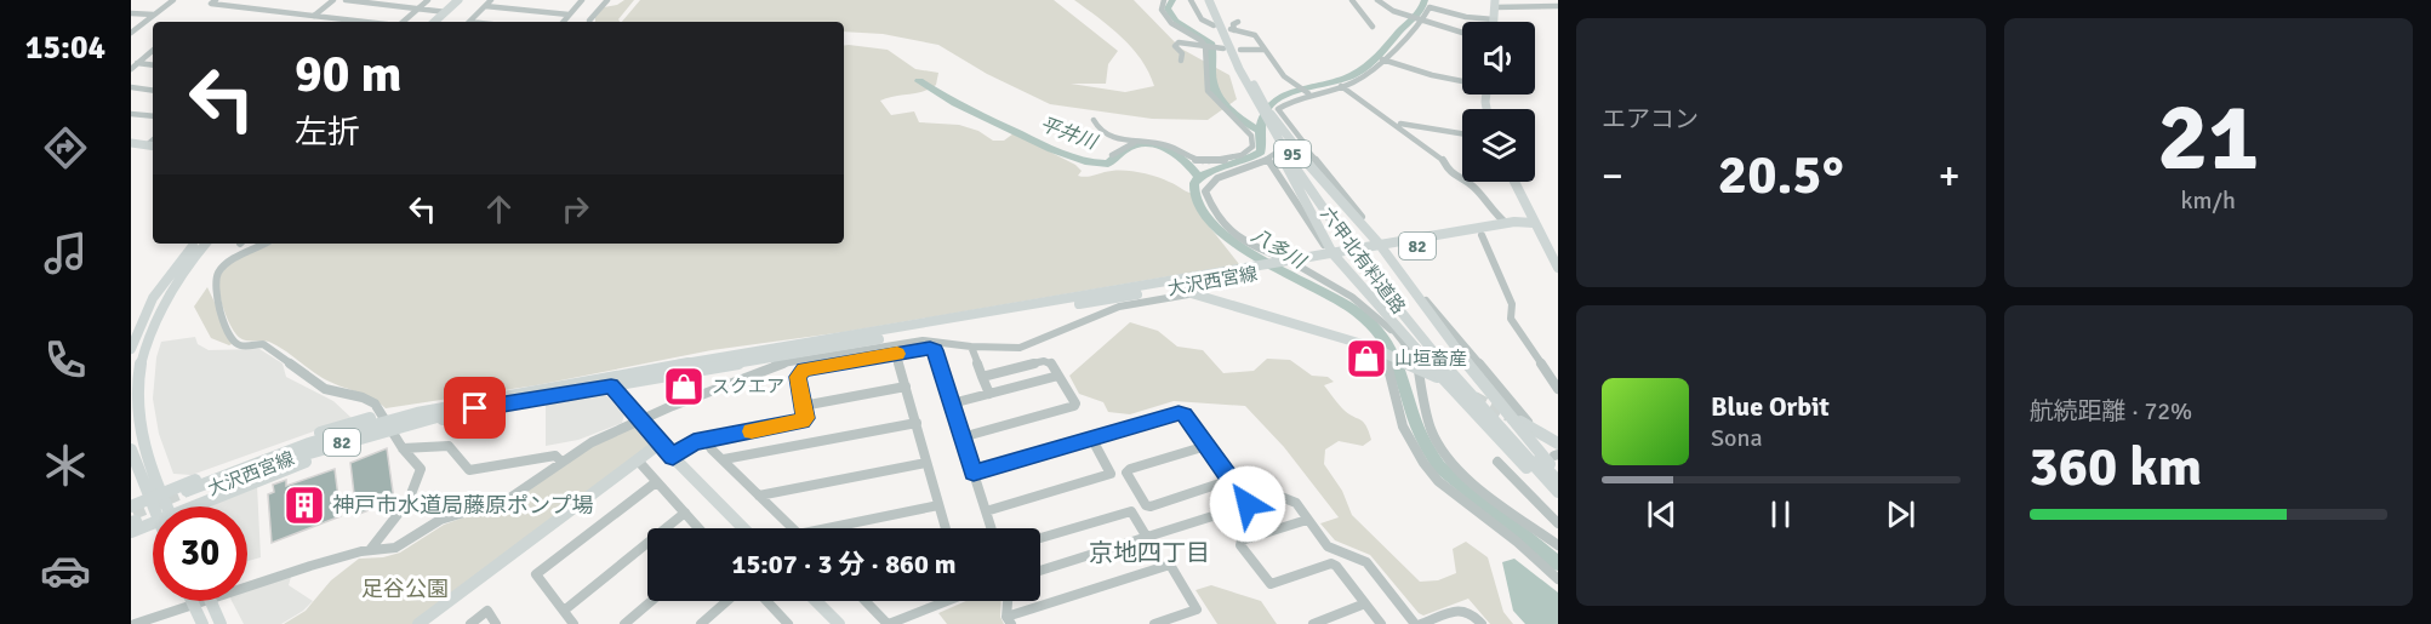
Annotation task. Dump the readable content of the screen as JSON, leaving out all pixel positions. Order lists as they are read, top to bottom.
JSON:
{
  "streets": {
    "main road": [
      "95",
      "82",
      "六甲北有料道路",
      "大沢西宮線"
    ]
  },
  "districts": ["京地四丁目"],
  "water": ["平井川", "八多川"],
  "parks": ["足谷公園"],
  "places": {
    "shop": ["山垣畜産", "スクエア"],
    "building": ["神戸市水道局藤原ポンプ場"]
  },
  "page": {
    "tabs": "15:04",
    "tile": [
      "エアコン",
      ["21", "km/h"],
      ["航続距離 · 72%", "360 km"]
    ],
    "turn": ["90 m", "左折"],
    "heat": ["−", "20.5°", "+"],
    "song": ["Blue Orbit", "Sona"],
    "limit": "30",
    "trip": "15:07 · 3 分 · 860 m"
  }
}
